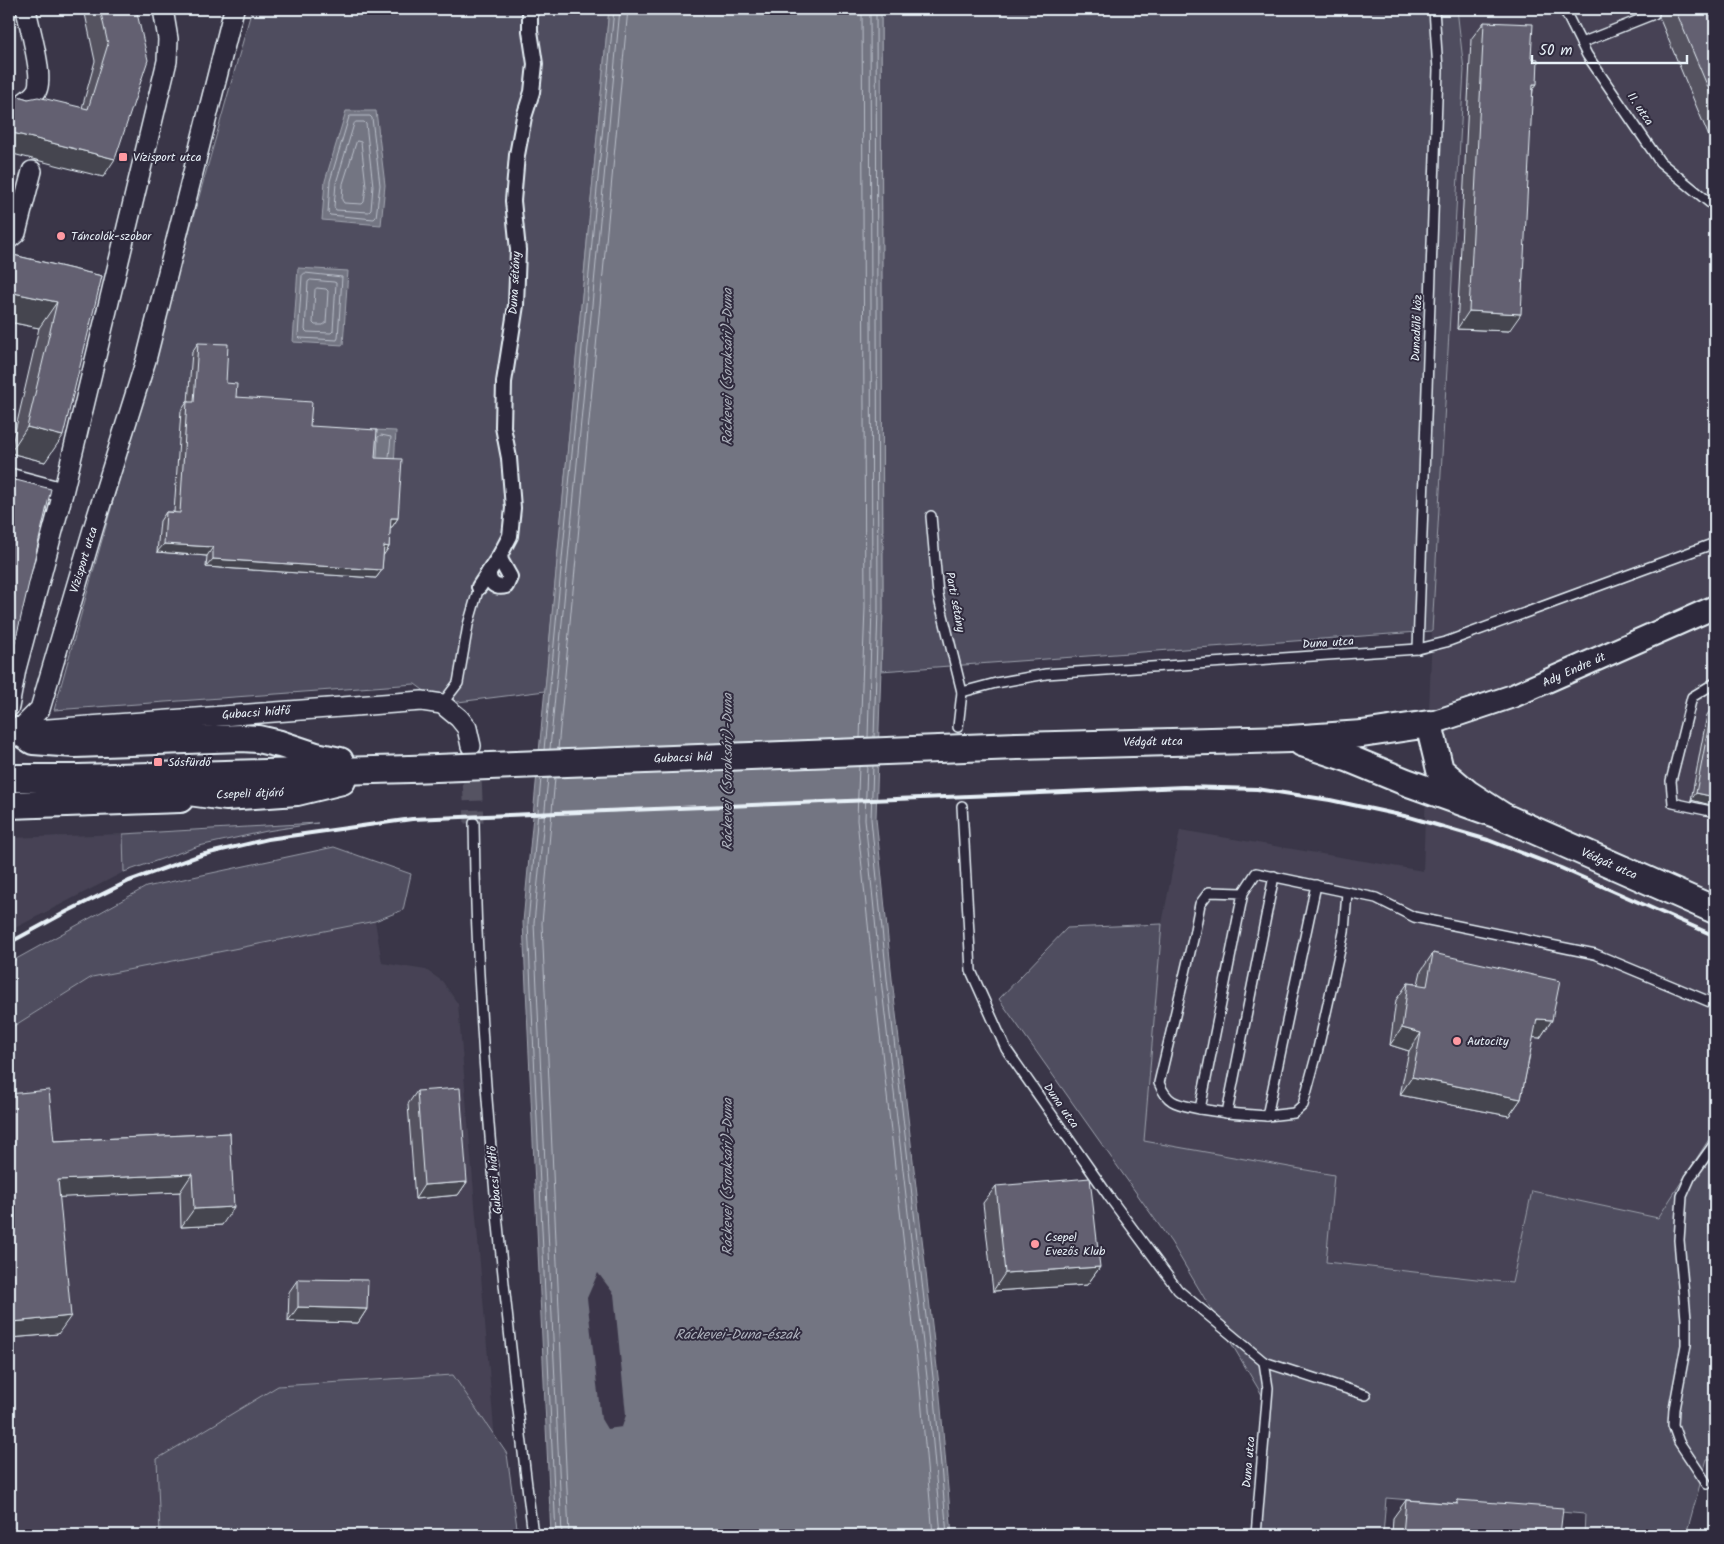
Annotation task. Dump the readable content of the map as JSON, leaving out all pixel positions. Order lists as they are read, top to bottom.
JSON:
{
  "streets": {
    "main road": ["Védgát utca", "Gubacsi híd", "Csepeli átjáró"],
    "street": [
      "Duna sétány",
      "Vízisport utca",
      "Ady Endre út",
      "Gubacsi hídfő"
    ],
    "lane": [
      "II. utca",
      "Dunadűlő köz",
      "Parti sétány",
      "Duna utca"
    ]
  },
  "crossings": [
    ["Dunadűlő köz", "Duna utca"],
    ["Vízisport utca", "Gubacsi hídfő"],
    ["Parti sétány", "Duna utca"],
    ["Ady Endre út", "Védgát utca"],
    ["Védgát utca", "Gubacsi híd"],
    ["Gubacsi híd", "Csepeli átjáró"]
  ],
  "water": ["Ráckevei (Soroksári)-Duna", "Ráckevei-Duna-észak"],
  "places": {
    "transit": ["Vízisport utca", "Sósfürdő"],
    "other": ["Táncolók-szobor", "Autocity", "Csepel Evezős Klub"]
  },
  "scale_bar": "50 m"
}
